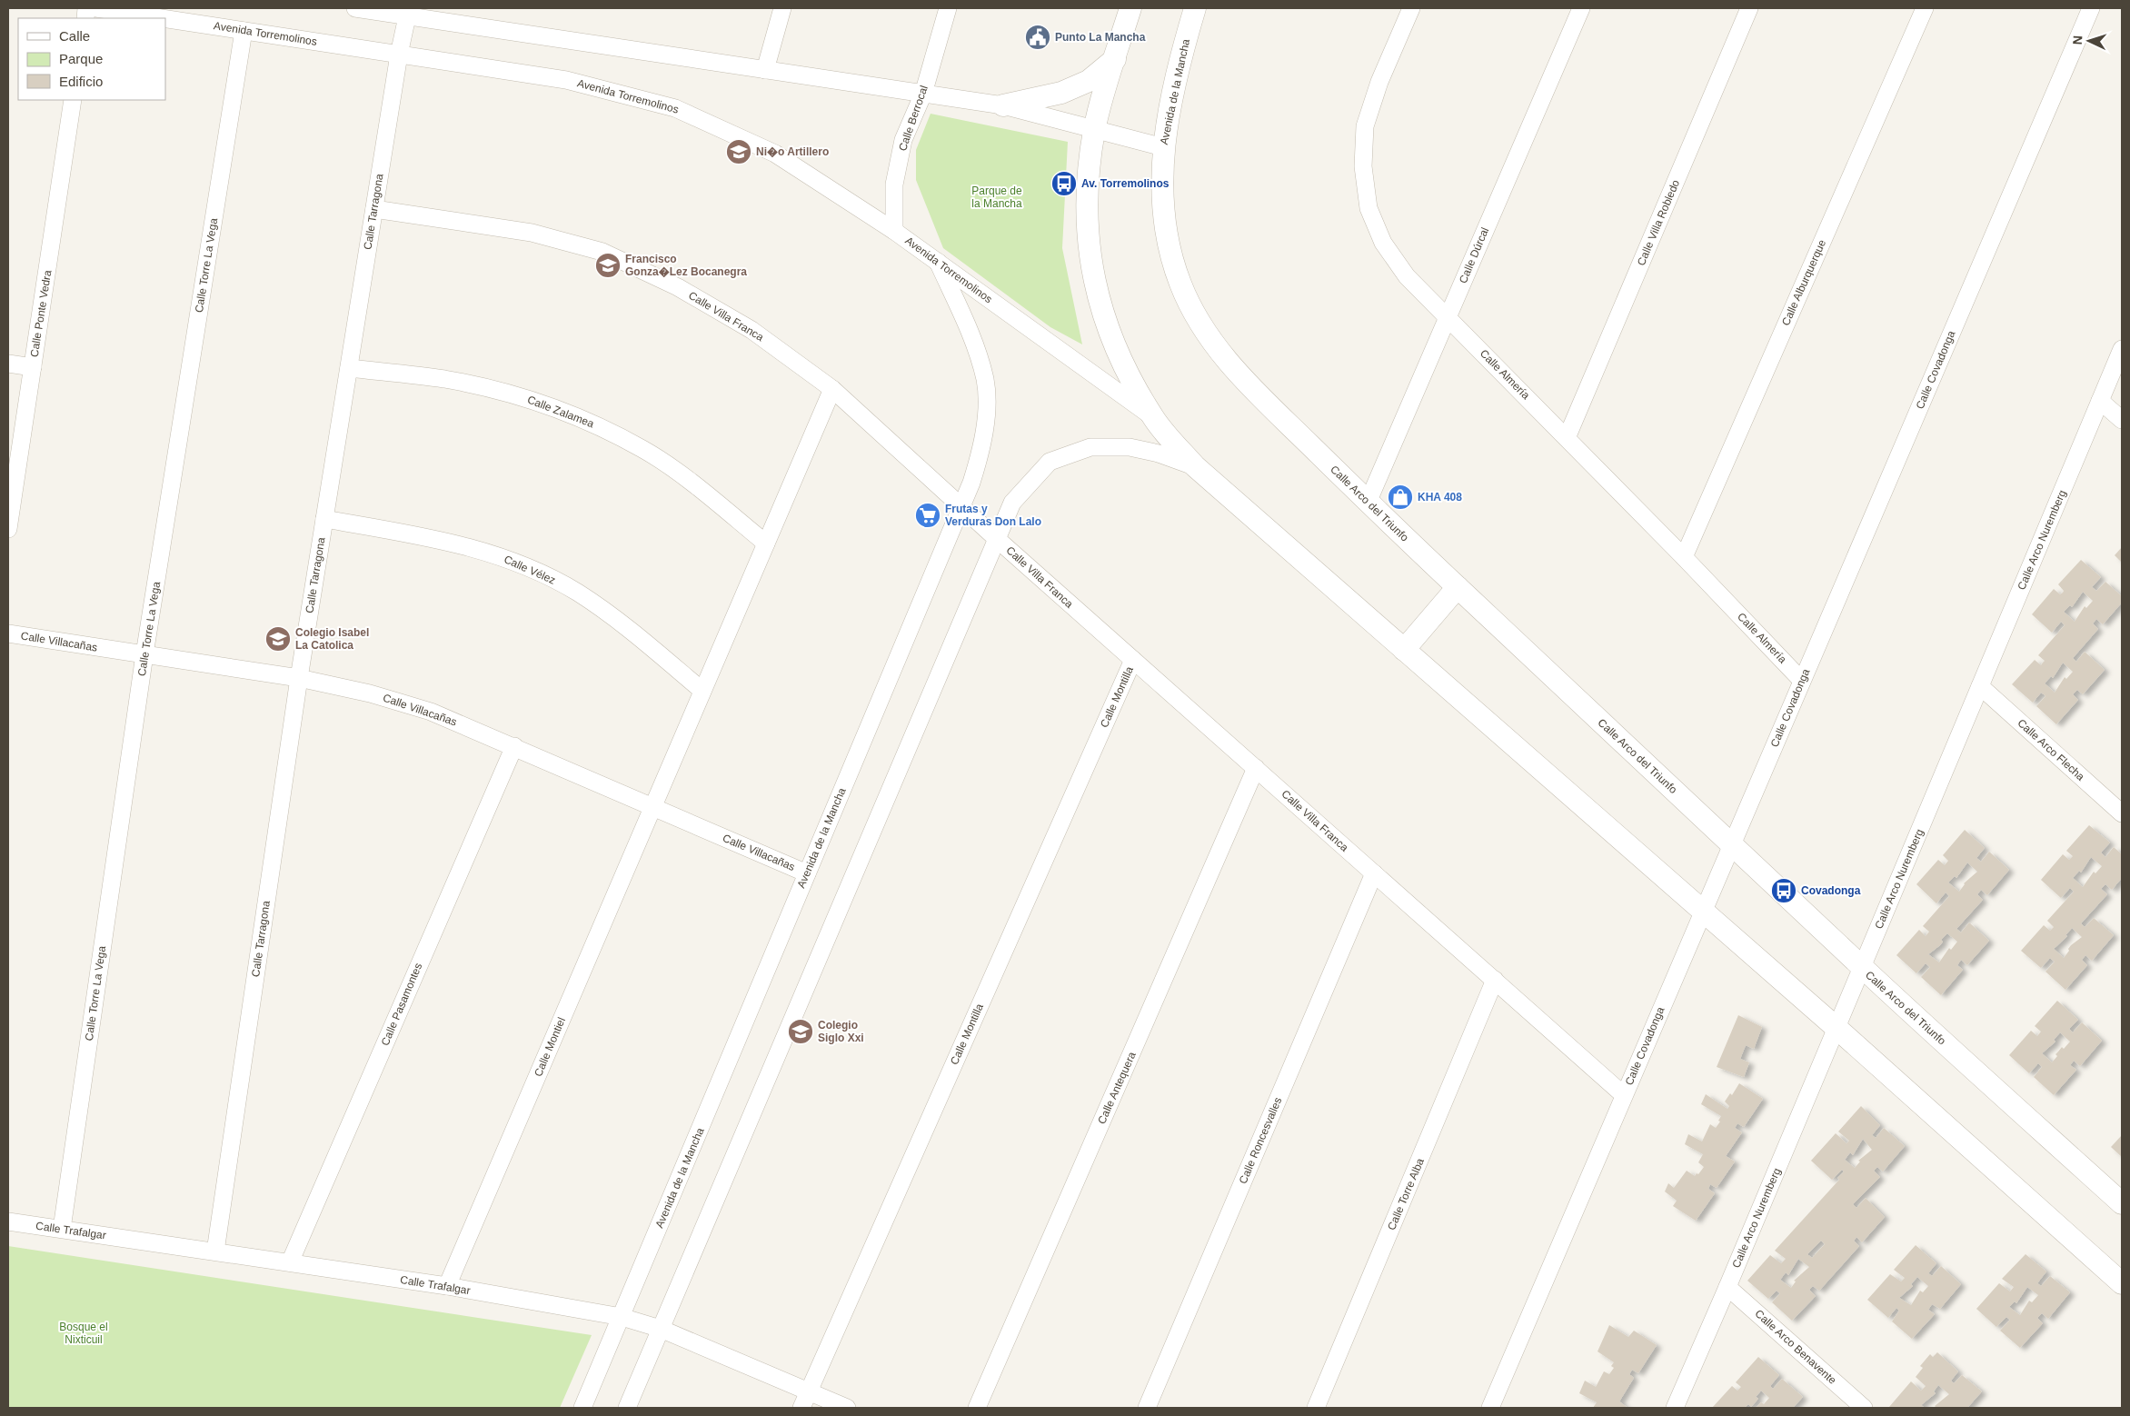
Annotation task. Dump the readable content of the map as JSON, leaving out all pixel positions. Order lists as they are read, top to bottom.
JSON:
{
  "streets": {
    "street": [
      "Avenida Torremolinos",
      "Avenida de la Mancha",
      "Calle Berrocal",
      "Calle Tarragona",
      "Calle Villa Robledo",
      "Calle Dúrcal",
      "Calle Torre La Vega",
      "Calle Alburquerque",
      "Calle Ponte Vedra",
      "Calle Villa Franca",
      "Calle Covadonga",
      "Calle Almería",
      "Calle Zalamea",
      "Calle Arco del Triunfo",
      "Calle Arco Nuremberg",
      "Calle Vélez",
      "Calle Villacañas",
      "Calle Montilla",
      "Calle Arco Flecha",
      "Calle Pasamontes",
      "Calle Montiel",
      "Calle Antequera",
      "Calle Roncesvalles",
      "Calle Torre Alba",
      "Calle Trafalgar",
      "Calle Arco Benavente"
    ]
  },
  "crossings": [
    ["Avenida Torremolinos", "Avenida de la Mancha"],
    ["Avenida Torremolinos", "Calle Berrocal"],
    ["Avenida Torremolinos", "Calle Tarragona"],
    ["Avenida Torremolinos", "Calle Torre La Vega"],
    ["Avenida de la Mancha", "Calle Villa Franca"],
    ["Avenida de la Mancha", "Calle Arco del Triunfo"],
    ["Avenida de la Mancha", "Calle Villacañas"],
    ["Avenida de la Mancha", "Calle Trafalgar"],
    ["Calle Tarragona", "Calle Villa Franca"],
    ["Calle Tarragona", "Calle Zalamea"],
    ["Calle Tarragona", "Calle Vélez"],
    ["Calle Tarragona", "Calle Villacañas"],
    ["Calle Tarragona", "Calle Trafalgar"],
    ["Calle Villa Robledo", "Calle Almería"],
    ["Calle Dúrcal", "Calle Almería"],
    ["Calle Dúrcal", "Calle Arco del Triunfo"],
    ["Calle Torre La Vega", "Calle Villacañas"],
    ["Calle Torre La Vega", "Calle Trafalgar"],
    ["Calle Alburquerque", "Calle Almería"],
    ["Calle Villa Franca", "Calle Covadonga"],
    ["Calle Villa Franca", "Calle Montilla"],
    ["Calle Villa Franca", "Calle Montiel"],
    ["Calle Villa Franca", "Calle Antequera"],
    ["Calle Villa Franca", "Calle Roncesvalles"],
    ["Calle Villa Franca", "Calle Torre Alba"],
    ["Calle Covadonga", "Calle Almería"],
    ["Calle Covadonga", "Calle Arco del Triunfo"],
    ["Calle Zalamea", "Calle Montiel"],
    ["Calle Arco del Triunfo", "Calle Arco Nuremberg"],
    ["Calle Arco Nuremberg", "Calle Arco Flecha"],
    ["Calle Arco Nuremberg", "Calle Arco Benavente"],
    ["Calle Vélez", "Calle Montiel"],
    ["Calle Villacañas", "Calle Pasamontes"],
    ["Calle Villacañas", "Calle Montiel"],
    ["Calle Montilla", "Calle Trafalgar"],
    ["Calle Pasamontes", "Calle Trafalgar"],
    ["Calle Montiel", "Calle Trafalgar"]
  ],
  "parks": ["Parque de la Mancha", "Bosque el Nixticuil"],
  "places": {
    "public building": ["Punto La Mancha"],
    "school or university": [
      "Ni�o Artillero",
      "Francisco Gonza�Lez Bocanegra",
      "Colegio Isabel La Catolica",
      "Colegio Siglo Xxi"
    ],
    "bus stop": ["Av. Torremolinos", "Covadonga"],
    "shop": ["KHA 408"],
    "supermarket": ["Frutas y Verduras Don Lalo"]
  },
  "legend": ["Calle", "Parque", "Edificio"],
  "north": "left"
}
